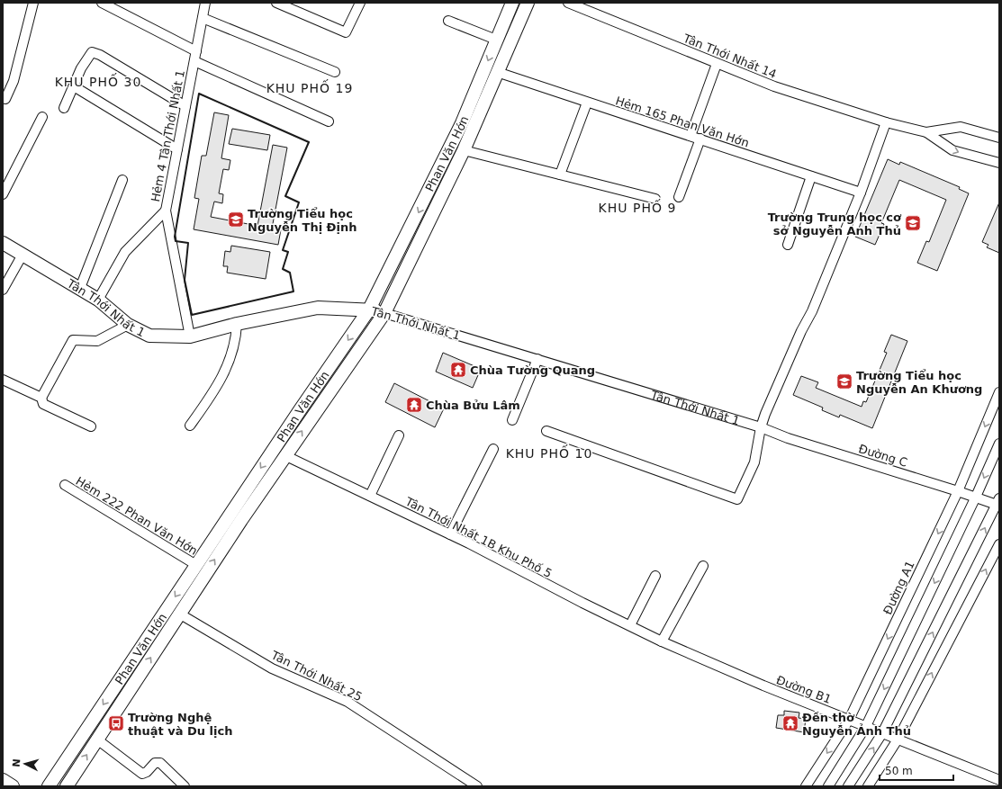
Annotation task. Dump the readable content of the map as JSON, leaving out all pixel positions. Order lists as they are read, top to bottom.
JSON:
{
  "streets": {
    "main road": ["Phan Văn Hớn", "Tân Thới Nhất 1"],
    "street": [
      "Tân Thới Nhất 14",
      "Hẻm 165 Phan Văn Hớn",
      "Hẻm 4 Tân Thới Nhất 1",
      "Đường C",
      "Hẻm 222 Phan Văn Hớn",
      "Tân Thới Nhất 1B Khu Phố 5",
      "Đường A1",
      "Tân Thới Nhất 25",
      "Đường B1"
    ]
  },
  "crossings": [
    ["Hẻm 165 Phan Văn Hớn", "Phan Văn Hớn"],
    ["Hẻm 4 Tân Thới Nhất 1", "Tân Thới Nhất 1"],
    ["Phan Văn Hớn", "Tân Thới Nhất 1"],
    ["Phan Văn Hớn", "Hẻm 222 Phan Văn Hớn"],
    ["Phan Văn Hớn", "Tân Thới Nhất 1B Khu Phố 5"],
    ["Phan Văn Hớn", "Tân Thới Nhất 25"],
    ["Tân Thới Nhất 1", "Đường C"],
    ["Đường C", "Đường A1"],
    ["Tân Thới Nhất 1B Khu Phố 5", "Đường B1"],
    ["Đường A1", "Đường B1"]
  ],
  "districts": [
    "KHU PHỐ 30",
    "KHU PHỐ 19",
    "KHU PHỐ 9",
    "KHU PHỐ 10"
  ],
  "places": {
    "school or university": ["Trường Tiểu học Nguyễn Thị Định", "Trường Trung học cơ sở Nguyễn Anh Thủ", "Trường Tiểu học Nguyễn An Khương"],
    "temple": ["Chùa Tường Quang", "Chùa Bửu Lâm", "Đền thờ Nguyễn Ảnh Thủ"],
    "bus stop": ["Trường Nghệ thuật và Du lịch"]
  },
  "scale_bar": "50 m",
  "north": "left"
}
